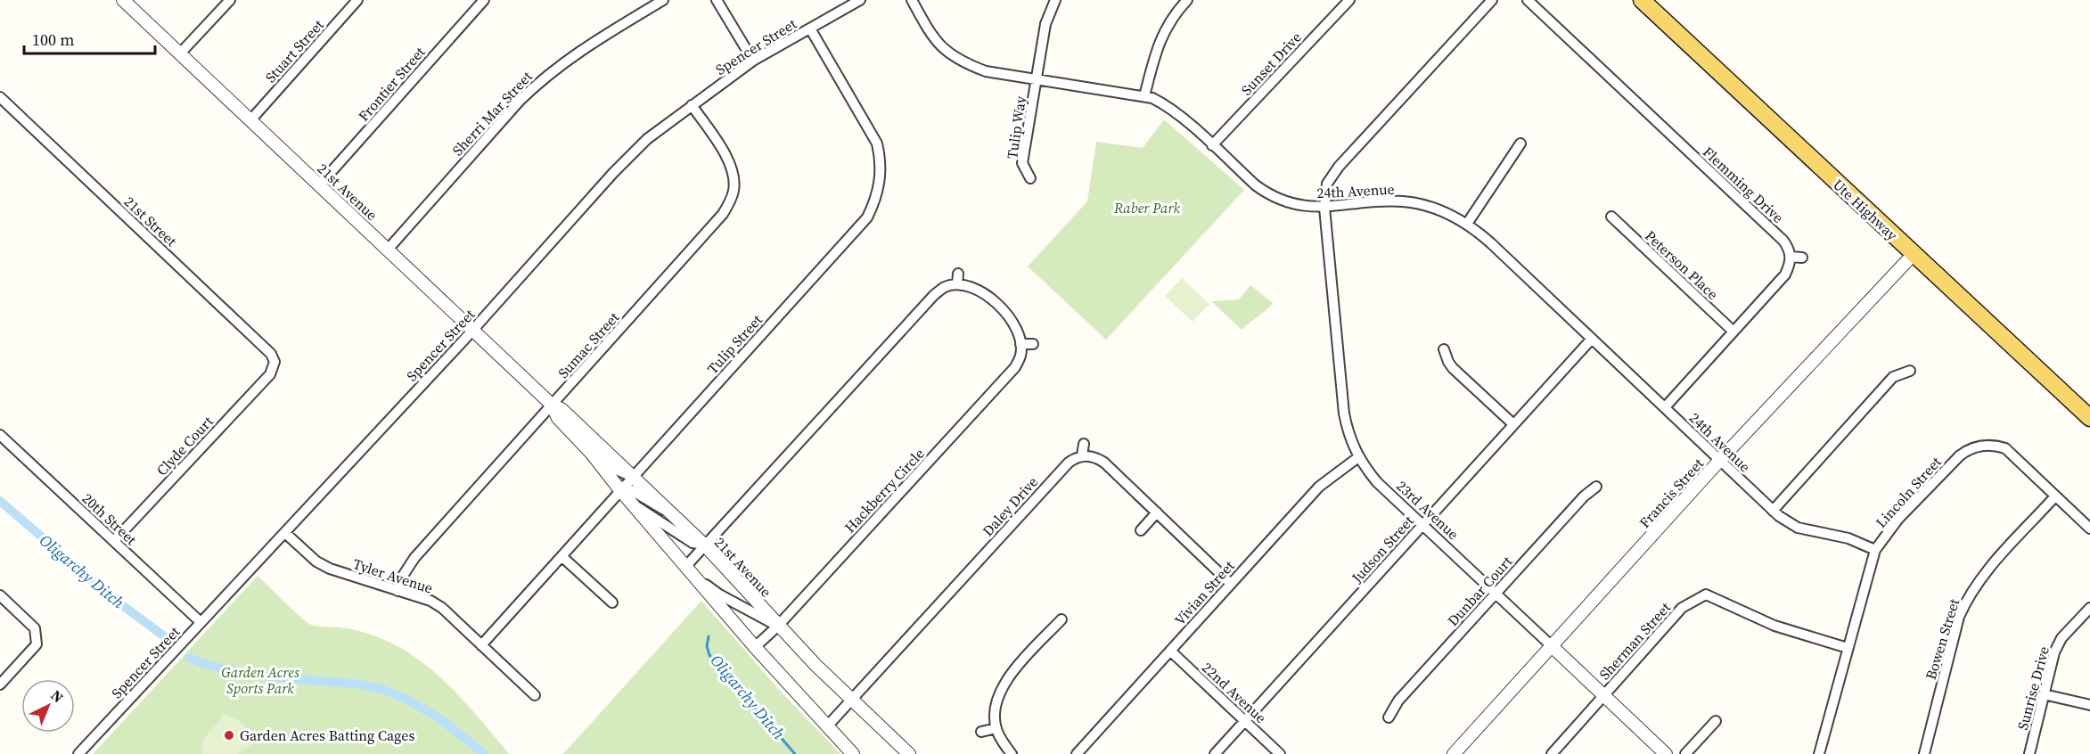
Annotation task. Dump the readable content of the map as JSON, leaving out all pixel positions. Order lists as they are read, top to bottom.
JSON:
{
  "streets": {
    "main road": ["Ute Highway"],
    "street": [
      "Spencer Street",
      "Stuart Street",
      "Sunset Drive",
      "Frontier Street",
      "Sherri Mar Street",
      "Tulip Way",
      "Flemming Drive",
      "24th Avenue",
      "21st Avenue",
      "21st Street",
      "Peterson Place",
      "Tulip Street",
      "Sumac Street",
      "Clyde Court",
      "Hackberry Circle",
      "Lincoln Street",
      "Francis Street",
      "Daley Drive",
      "23rd Avenue",
      "20th Street",
      "Judson Street",
      "Tyler Avenue",
      "Dunbar Court",
      "Vivian Street",
      "Bowen Street",
      "Sherman Street",
      "Sunrise Drive",
      "22nd Avenue"
    ]
  },
  "crossings": [
    ["Spencer Street", "21st Avenue"],
    ["Spencer Street", "Tulip Street"],
    ["Spencer Street", "Sumac Street"],
    ["Spencer Street", "20th Street"],
    ["Spencer Street", "Tyler Avenue"],
    ["Stuart Street", "21st Avenue"],
    ["Sunset Drive", "24th Avenue"],
    ["Frontier Street", "21st Avenue"],
    ["Sherri Mar Street", "21st Avenue"],
    ["Tulip Way", "24th Avenue"],
    ["24th Avenue", "Lincoln Street"],
    ["24th Avenue", "Francis Street"],
    ["24th Avenue", "23rd Avenue"],
    ["24th Avenue", "Judson Street"],
    ["21st Avenue", "Tulip Street"],
    ["21st Avenue", "Sumac Street"],
    ["21st Avenue", "Hackberry Circle"],
    ["21st Avenue", "Daley Drive"],
    ["Ute Highway", "Francis Street"],
    ["21st Street", "Clyde Court"],
    ["Tulip Street", "Tyler Avenue"],
    ["Sumac Street", "Tyler Avenue"],
    ["Clyde Court", "20th Street"],
    ["Lincoln Street", "Bowen Street"],
    ["Lincoln Street", "Sherman Street"],
    ["Francis Street", "23rd Avenue"],
    ["23rd Avenue", "Judson Street"],
    ["23rd Avenue", "Dunbar Court"],
    ["23rd Avenue", "Vivian Street"],
    ["23rd Avenue", "Sherman Street"],
    ["Judson Street", "22nd Avenue"],
    ["Vivian Street", "22nd Avenue"]
  ],
  "water": ["Oligarchy Ditch"],
  "parks": ["Raber Park", "Garden Acres Sports Park"],
  "places": ["Garden Acres Batting Cages"],
  "scale_bar": "100 m",
  "north": "top right"
}
